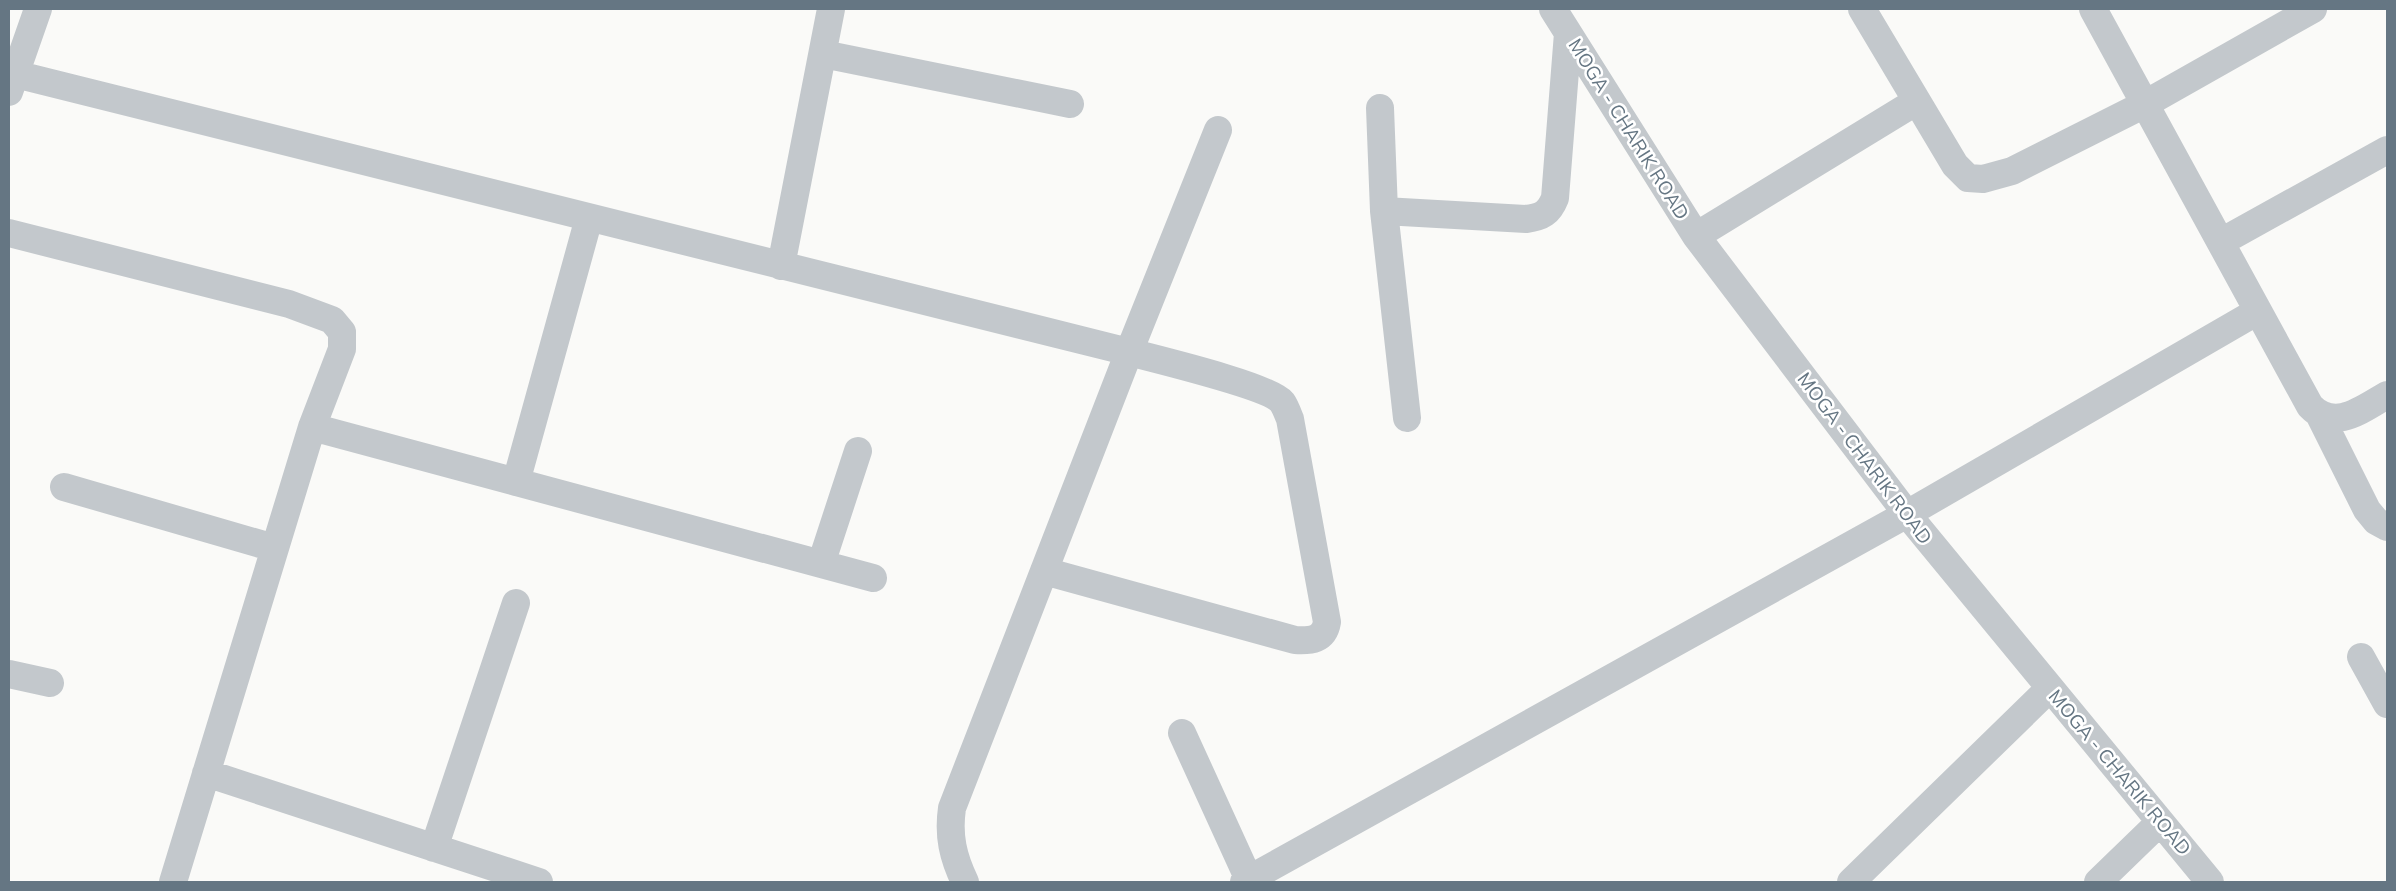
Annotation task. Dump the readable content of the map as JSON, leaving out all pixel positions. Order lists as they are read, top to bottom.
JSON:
{
  "streets": {
    "street": ["MOGA - CHARIK ROAD"]
  }
}
